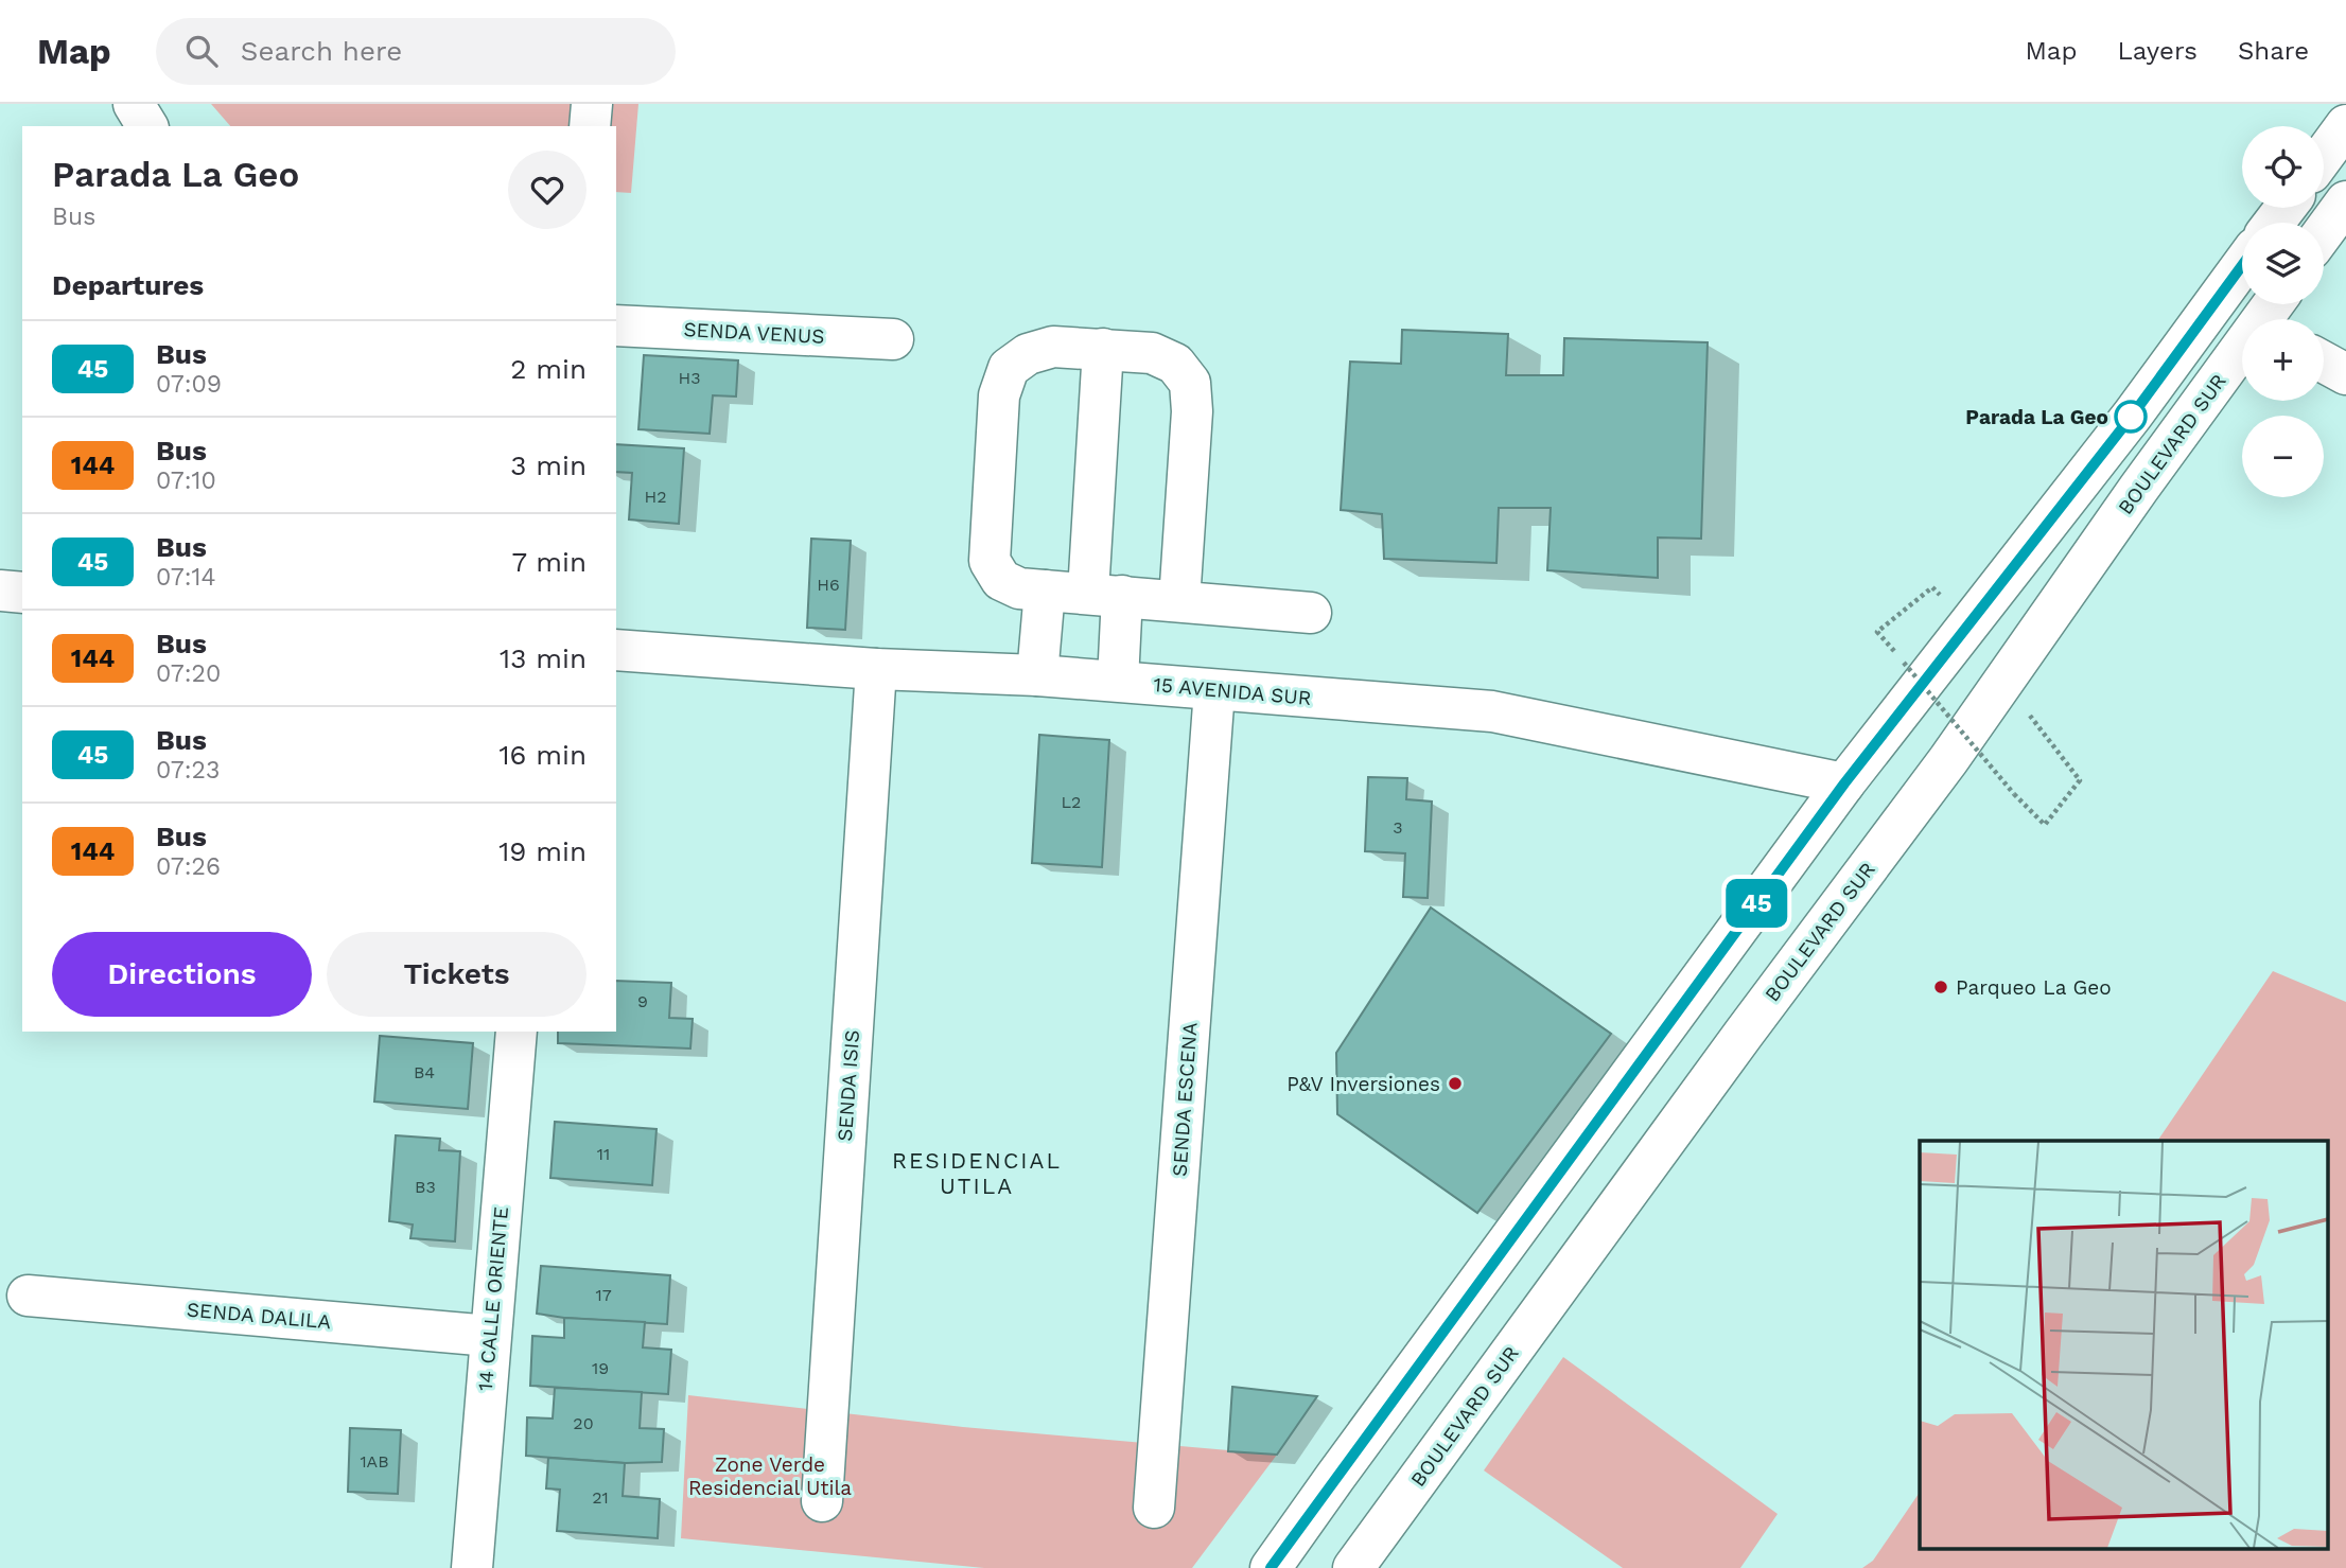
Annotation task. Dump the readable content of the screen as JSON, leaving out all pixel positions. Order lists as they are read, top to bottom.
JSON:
{
  "streets": {
    "main road": [
      "SENDA VENUS",
      "BOULEVARD SUR",
      "15 AVENIDA SUR",
      "SENDA ISIS",
      "SENDA ESCENA",
      "14 CALLE ORIENTE",
      "SENDA DALILA"
    ]
  },
  "crossings": [
    ["15 AVENIDA SUR", "SENDA ISIS"],
    ["15 AVENIDA SUR", "SENDA ESCENA"],
    ["14 CALLE ORIENTE", "SENDA DALILA"]
  ],
  "districts": ["RESIDENCIAL UTILA"],
  "parks": ["Zone Verde Residencial Utila"],
  "places": ["Parada La Geo", "Parqueo La Geo", "P&V Inversiones"],
  "lines": ["bus line 45"],
  "house_numbers": [
    "H3",
    "H2",
    "H6",
    "L2",
    "3",
    "9",
    "B4",
    "11",
    "B3",
    "17",
    "19",
    "20",
    "1AB",
    "21"
  ],
  "page": {
    "header": "Map",
    "search": "Search here",
    "nav": ["Map", "Layers", "Share"],
    "on_map": "45",
    "map_buttons": ["+", "−"],
    "heading": [
      ["Parada La Geo", "Bus"],
      "Departures"
    ],
    "list": [
      {
        "mark": "45",
        "name": "Bus",
        "note": "07:09",
        "value": "2 min"
      },
      {
        "mark": "144",
        "name": "Bus",
        "note": "07:10",
        "value": "3 min"
      },
      {
        "mark": "45",
        "name": "Bus",
        "note": "07:14",
        "value": "7 min"
      },
      {
        "mark": "144",
        "name": "Bus",
        "note": "07:20",
        "value": "13 min"
      },
      {
        "mark": "45",
        "name": "Bus",
        "note": "07:23",
        "value": "16 min"
      },
      {
        "mark": "144",
        "name": "Bus",
        "note": "07:26",
        "value": "19 min"
      }
    ],
    "buttons": ["Directions", "Tickets"]
  }
}
